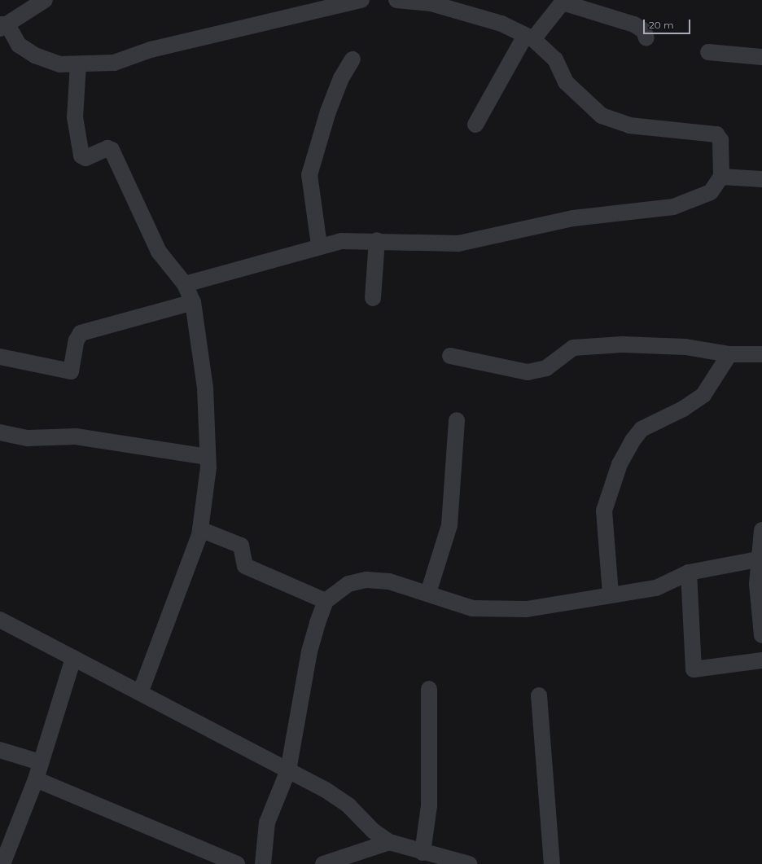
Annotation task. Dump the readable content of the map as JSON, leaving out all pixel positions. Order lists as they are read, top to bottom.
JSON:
{
  "scale_bar": "20 m"
}
